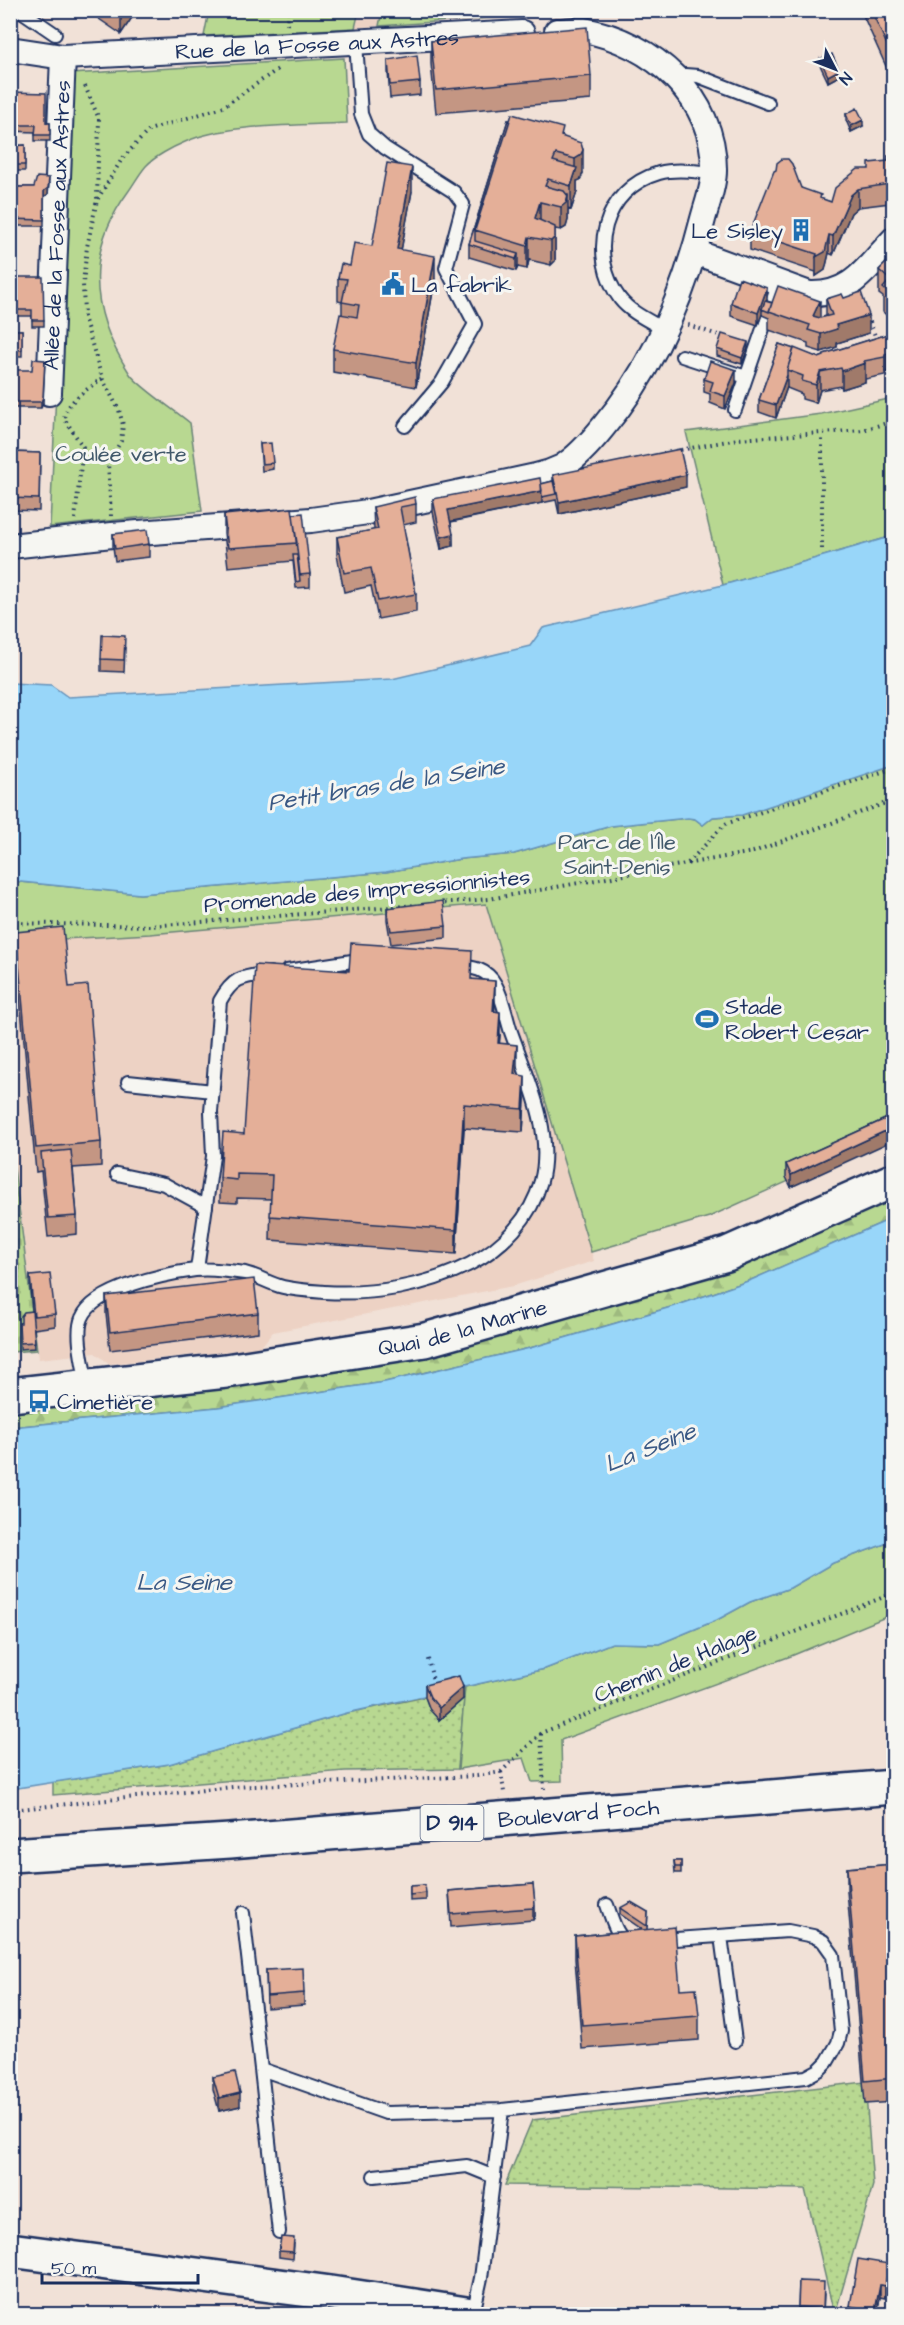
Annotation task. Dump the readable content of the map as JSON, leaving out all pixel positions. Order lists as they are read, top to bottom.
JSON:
{
  "streets": {
    "street": [
      "Rue de la Fosse aux Astres",
      "Allée de la Fosse aux Astres",
      "Quai de la Marine",
      "Boulevard Foch",
      "D 914"
    ],
    "path": ["Promenade des Impressionnistes", "Chemin de Halage"]
  },
  "crossings": [
    ["Rue de la Fosse aux Astres", "Allée de la Fosse aux Astres"]
  ],
  "water": ["Petit bras de la Seine", "La Seine"],
  "parks": ["Coulée verte", "Parc de l'Île Saint-Denis"],
  "places": {
    "building": ["Le Sisley"],
    "public building": ["La fabrik"],
    "sports": ["Stade Robert Cesar"],
    "bus stop": ["Cimetière"]
  },
  "scale_bar": "50 m",
  "north": "bottom right"
}
